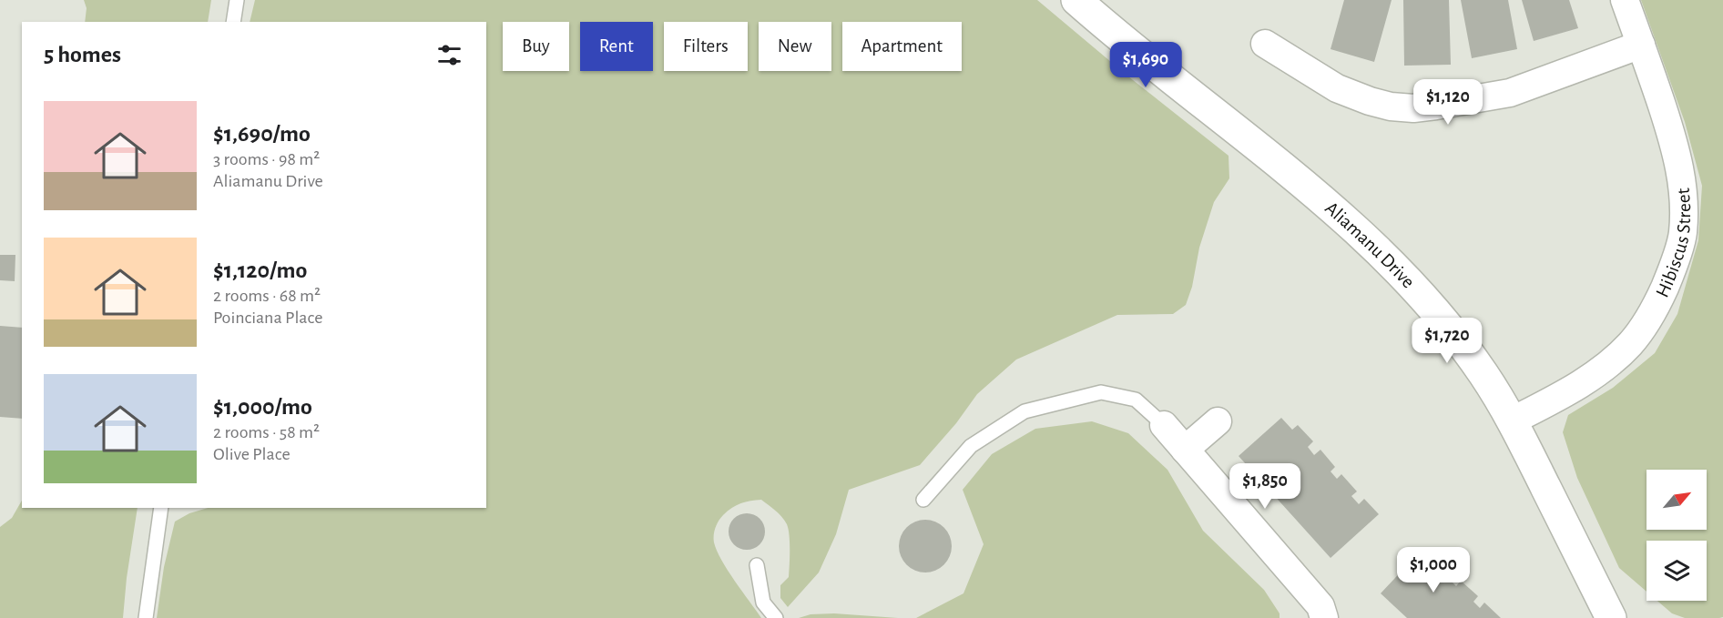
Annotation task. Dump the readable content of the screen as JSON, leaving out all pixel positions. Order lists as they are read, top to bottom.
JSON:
{
  "streets": {
    "street": ["Hibiscus Street", "Aliamanu Drive"]
  },
  "crossings": [
    ["Hibiscus Street", "Aliamanu Drive"]
  ],
  "north": "top right",
  "page": {
    "chip": [
      "Buy",
      "Rent",
      "Filters",
      "New",
      "Apartment"
    ],
    "heading": "5 homes",
    "price": [
      "$1,690",
      "$1,120",
      "$1,720",
      "$1,850",
      "$1,000"
    ],
    "list": [
      {
        "name": "$1,690/mo",
        "note": "3 rooms · 98 m² · Aliamanu Drive"
      },
      {
        "name": "$1,120/mo",
        "note": "2 rooms · 68 m² · Poinciana Place"
      },
      {
        "name": "$1,000/mo",
        "note": "2 rooms · 58 m² · Olive Place"
      }
    ]
  }
}
